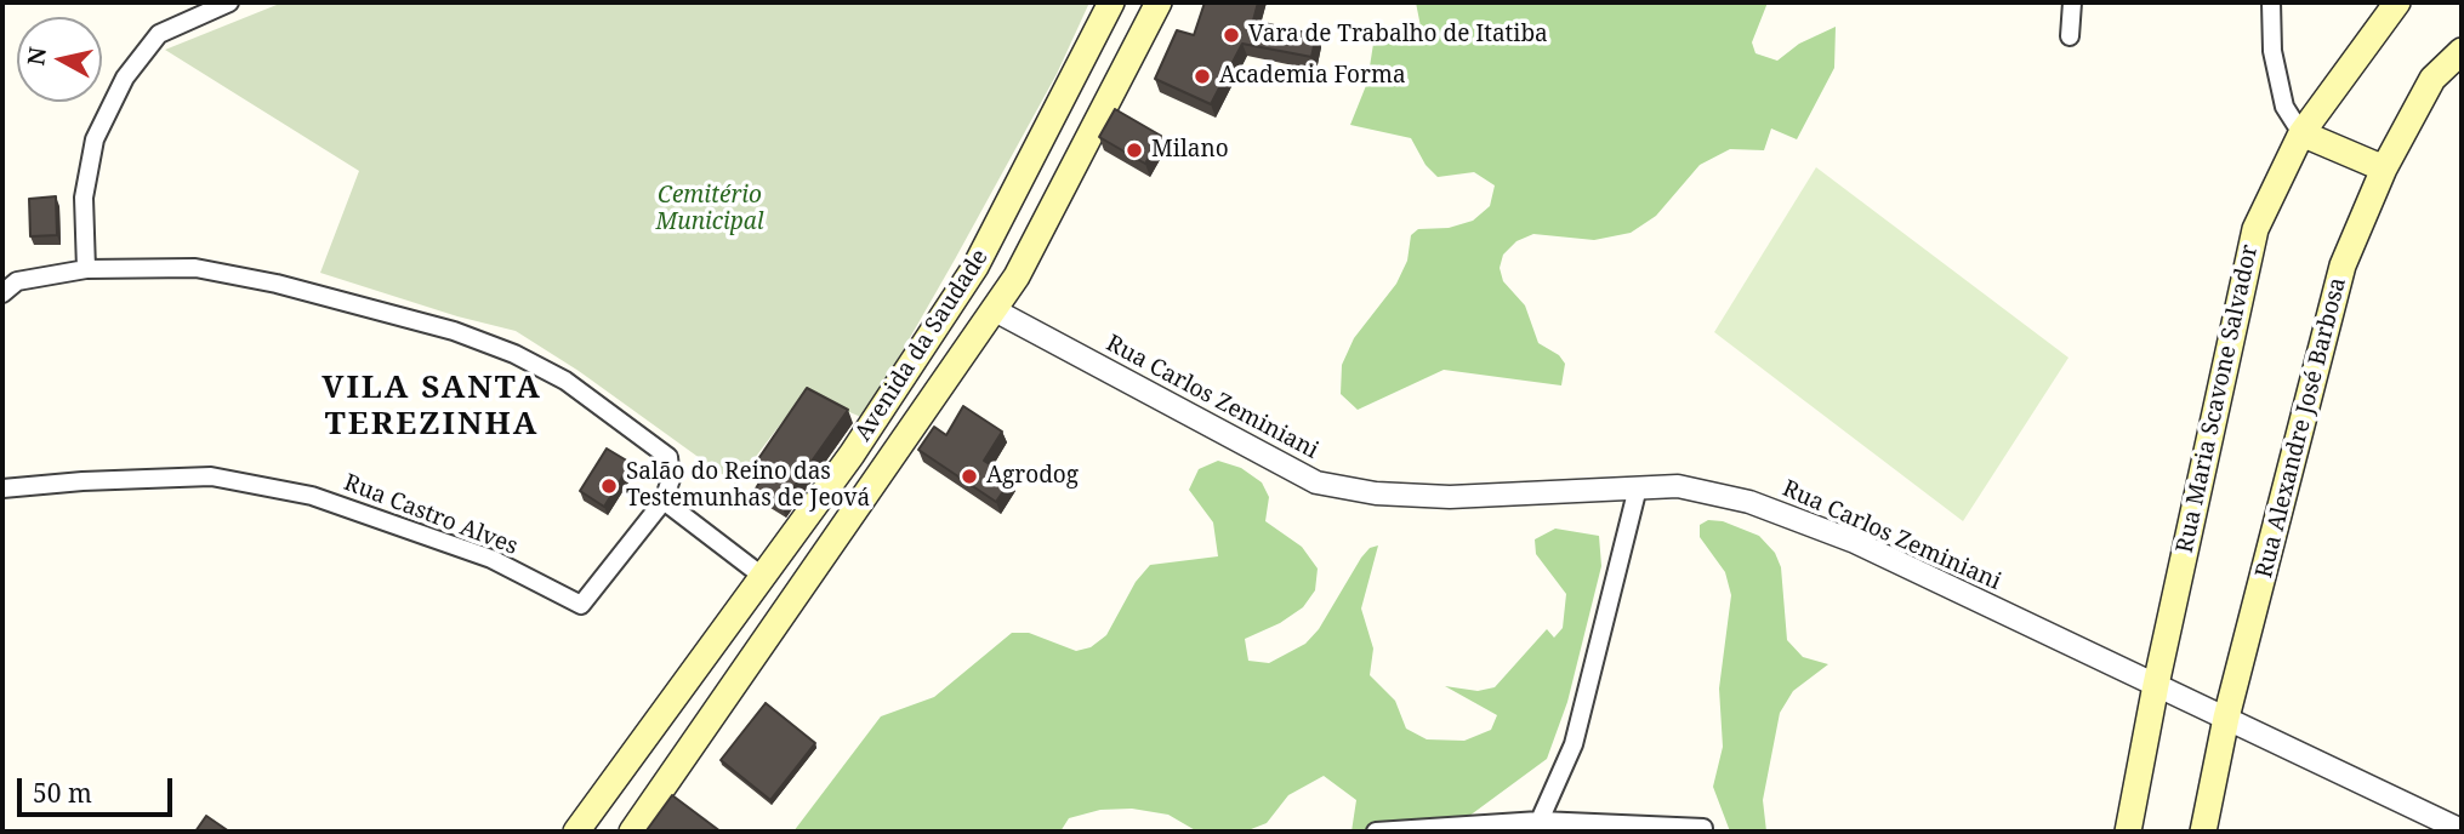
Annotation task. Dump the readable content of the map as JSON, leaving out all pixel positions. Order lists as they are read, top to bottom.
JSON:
{
  "streets": {
    "main road": ["Avenida da Saudade", "Rua Maria Scavone Salvador", "Rua Alexandre José Barbosa"],
    "street": ["Rua Carlos Zeminiani", "Rua Castro Alves"]
  },
  "crossings": [
    ["Avenida da Saudade", "Rua Carlos Zeminiani"],
    ["Rua Carlos Zeminiani", "Rua Maria Scavone Salvador"],
    ["Rua Carlos Zeminiani", "Rua Alexandre José Barbosa"]
  ],
  "districts": ["VILA SANTA TEREZINHA"],
  "parks": ["Cemitério Municipal"],
  "places": [
    "Vara de Trabalho de Itatiba",
    "Academia Forma",
    "Milano",
    "Agrodog",
    "Salão do Reino das Testemunhas de Jeová"
  ],
  "scale_bar": "50 m",
  "north": "left"
}
